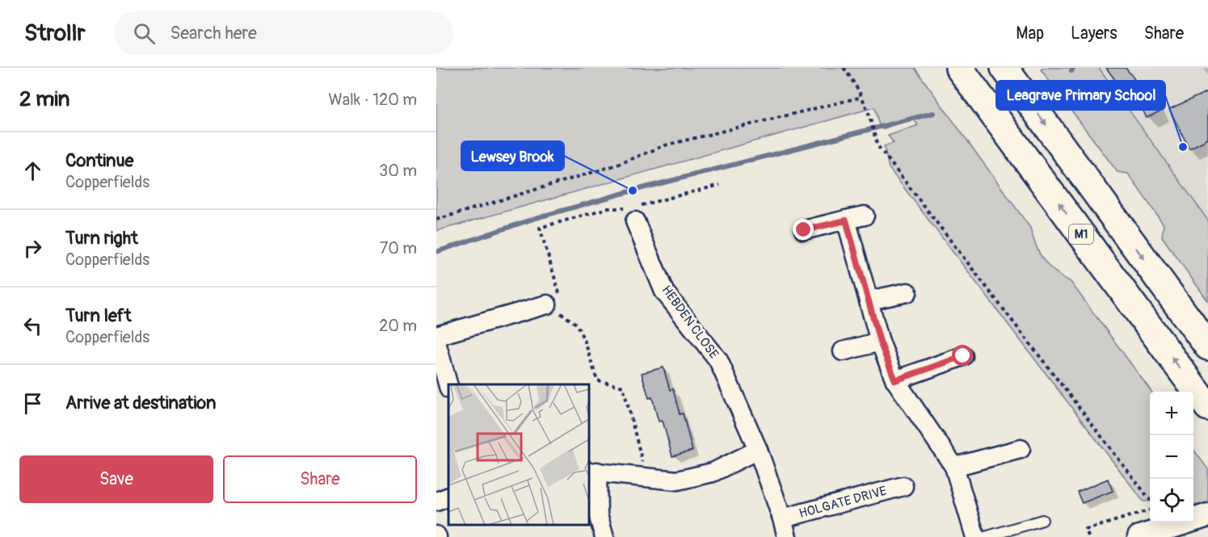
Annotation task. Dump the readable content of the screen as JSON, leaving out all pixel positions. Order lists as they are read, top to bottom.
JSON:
{
  "streets": {
    "highway": ["M1"],
    "street": ["HEBDEN CLOSE", "HOLGATE DRIVE"]
  },
  "crossings": [
    ["HEBDEN CLOSE", "HOLGATE DRIVE"]
  ],
  "places": ["Leagrave Primary School", "Lewsey Brook"],
  "page": {
    "header": "Strollr",
    "search": "Search here",
    "nav": ["Map", "Layers", "Share"],
    "heading": ["2 min", "Walk · 120 m"],
    "list": [
      ["Continue", "Copperfields", "30 m"],
      ["Turn right", "Copperfields", "70 m"],
      ["Turn left", "Copperfields", "20 m"],
      "Arrive at destination"
    ],
    "map_buttons": ["+", "−"],
    "buttons": ["Save", "Share"]
  }
}
